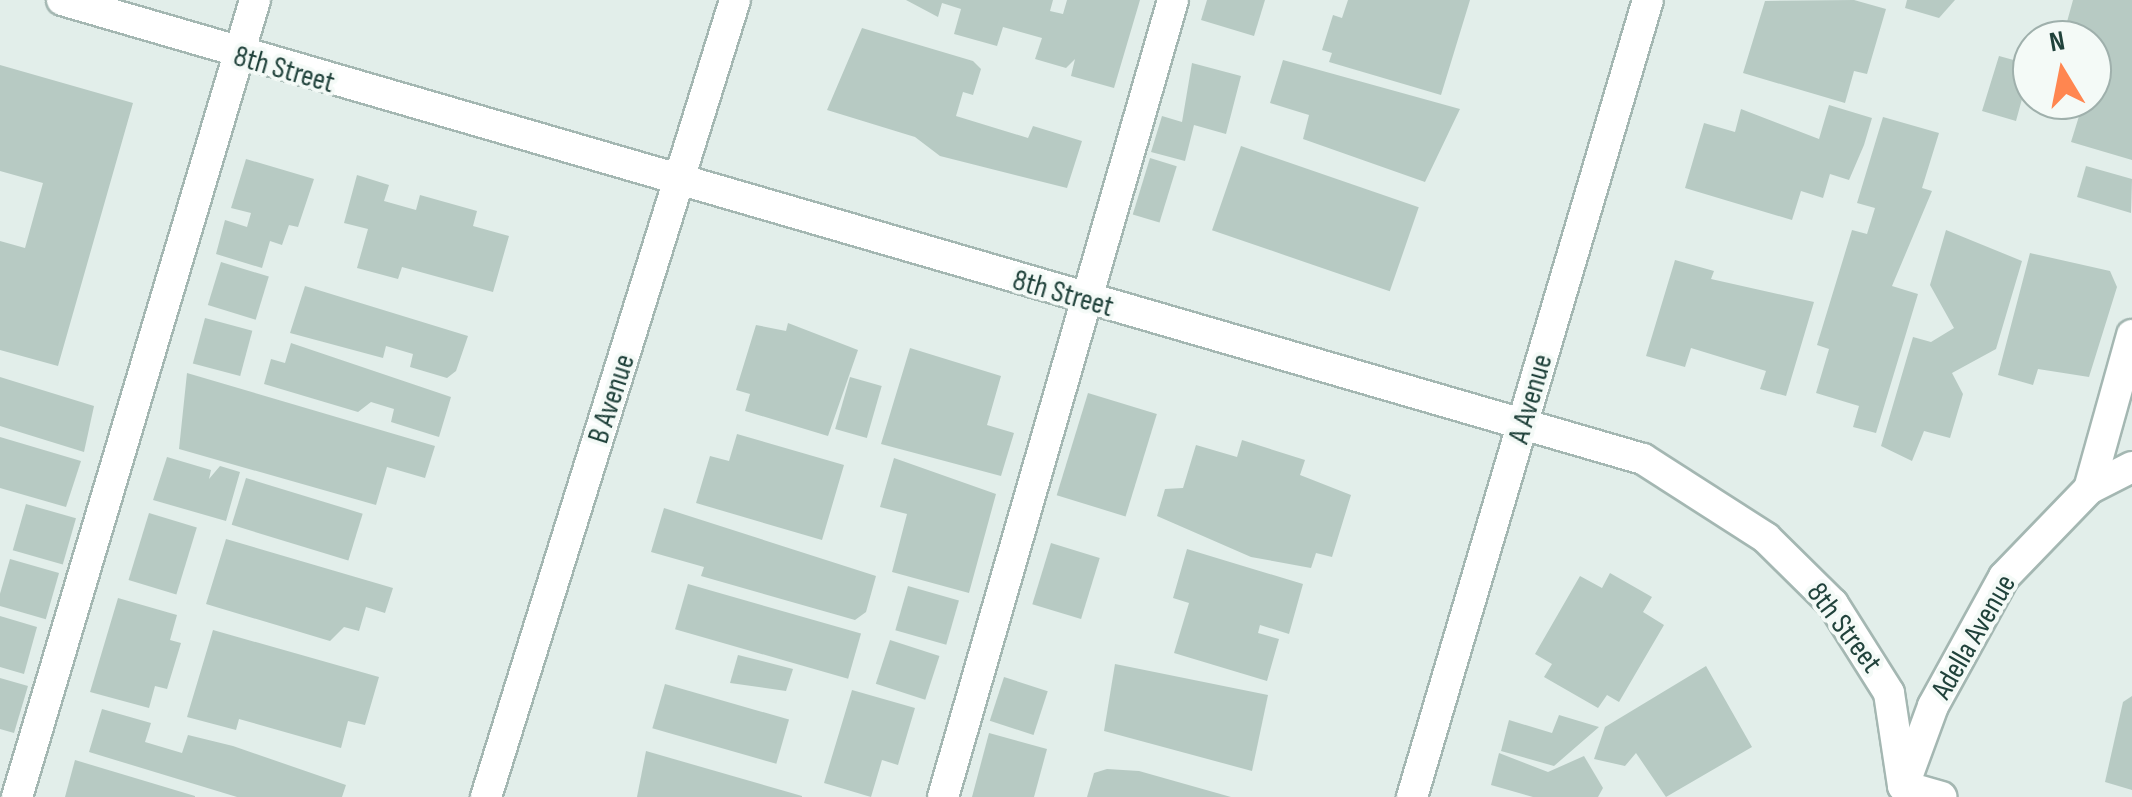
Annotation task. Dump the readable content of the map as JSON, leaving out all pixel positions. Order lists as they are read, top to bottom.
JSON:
{
  "streets": {
    "street": [
      "8th Street",
      "B Avenue",
      "A Avenue",
      "Adella Avenue"
    ]
  },
  "crossings": [
    ["8th Street", "B Avenue"],
    ["8th Street", "A Avenue"],
    ["8th Street", "Adella Avenue"]
  ],
  "north": "top"
}
